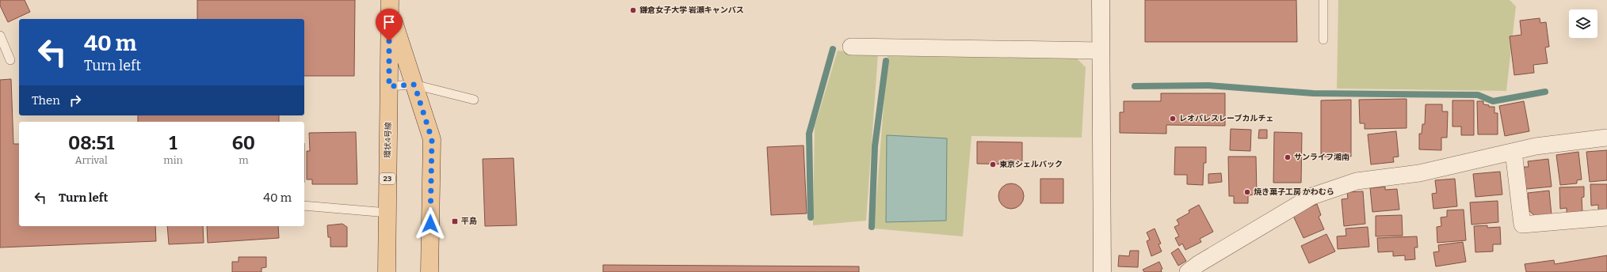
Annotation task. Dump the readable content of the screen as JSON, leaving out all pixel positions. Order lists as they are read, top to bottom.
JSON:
{
  "streets": {
    "main road": ["環状4号線", "23"]
  },
  "places": {
    "other": [
      "鎌倉女子大学 岩瀬キャンパス",
      "レオパレスレーブカルチェ",
      "サンライフ湘南",
      "東京シェルパック",
      "焼き菓子工房 かわむら"
    ],
    "transit": ["平島"]
  },
  "page": {
    "turn": ["40 m", "Turn left"],
    "then": "Then",
    "eta": [
      "08:51",
      "Arrival",
      "1",
      "min",
      "60",
      "m"
    ],
    "list": [
      {
        "name": "Turn left",
        "value": "40 m"
      }
    ]
  }
}
